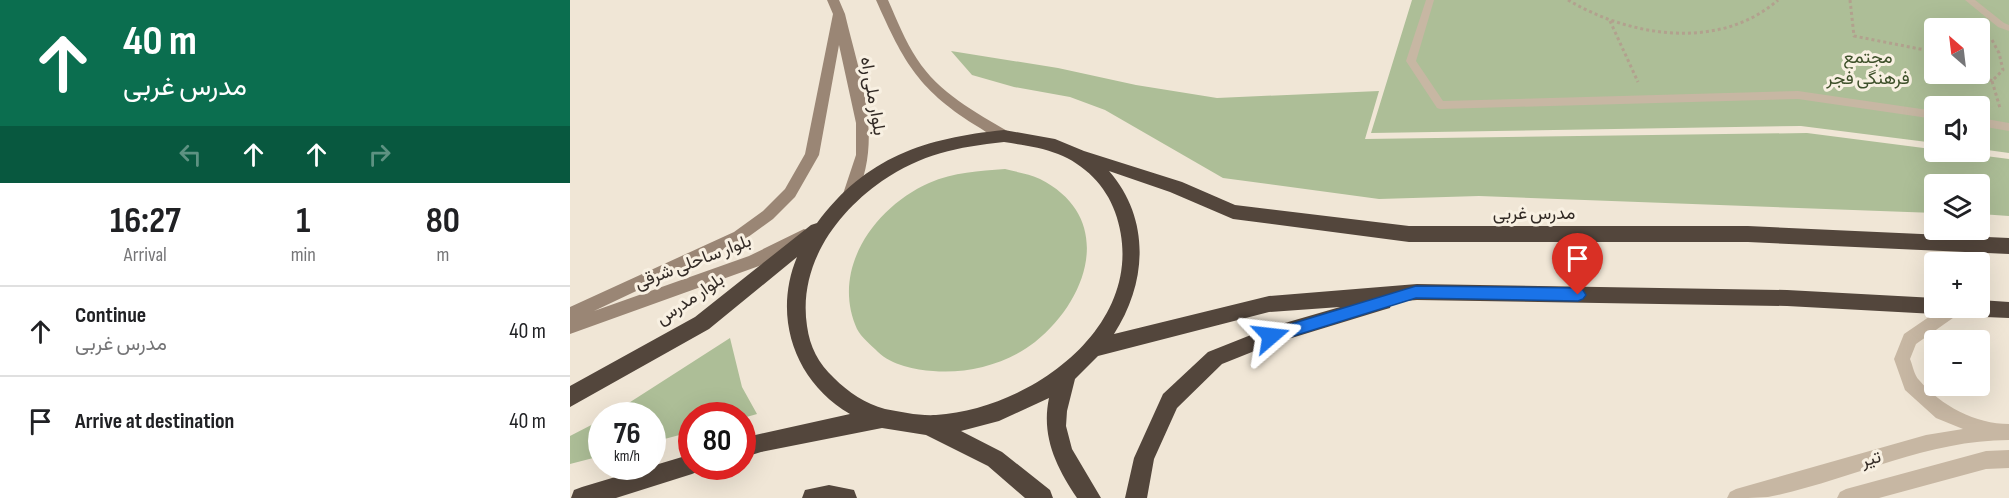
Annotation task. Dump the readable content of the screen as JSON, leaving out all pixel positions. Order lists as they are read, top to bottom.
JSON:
{
  "streets": {
    "highway": ["مدرس غربی", "بلوار مدرس"],
    "main road": ["بلوار ملی راه", "بلوار ساحلی شرقی"],
    "street": ["تیر"]
  },
  "crossings": [
    ["بلوار ساحلی شرقی", "بلوار مدرس"]
  ],
  "parks": ["مجتمع فرهنگی فجر"],
  "north": "top left",
  "page": {
    "turn": ["40 m", "مدرس غربی"],
    "map_buttons": ["+", "−"],
    "eta": [
      "16:27",
      "Arrival",
      "1",
      "min",
      "80",
      "m"
    ],
    "list": [
      {
        "name": "Continue",
        "note": "مدرس غربی",
        "value": "40 m"
      },
      {
        "name": "Arrive at destination",
        "value": "40 m"
      }
    ],
    "speed": "76 km/h",
    "limit": "80"
  }
}
